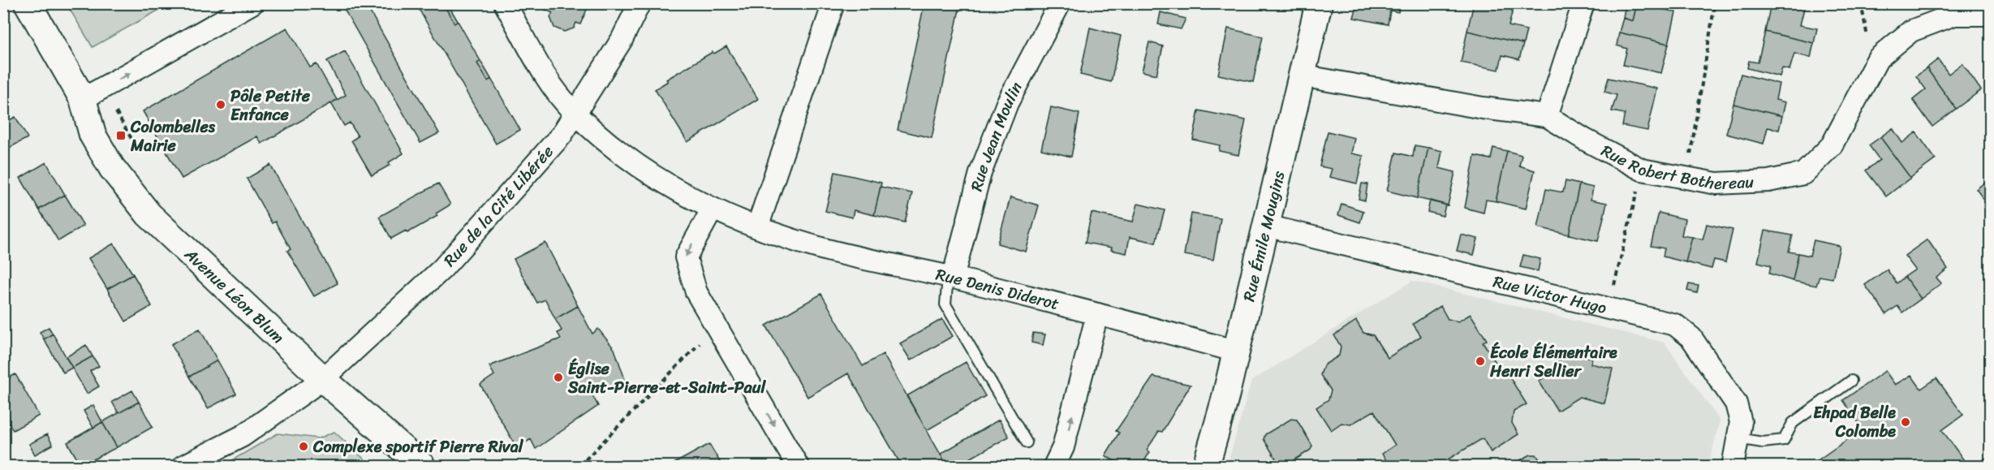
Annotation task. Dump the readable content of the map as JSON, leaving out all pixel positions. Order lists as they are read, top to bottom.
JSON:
{
  "streets": {
    "street": [
      "Rue Jean Moulin",
      "Rue Robert Bothereau",
      "Rue de la Cité Libérée",
      "Rue Émile Mougins",
      "Rue Denis Diderot",
      "Rue Victor Hugo",
      "Avenue Léon Blum"
    ]
  },
  "crossings": [
    ["Rue Jean Moulin", "Rue Denis Diderot"],
    ["Rue Robert Bothereau", "Rue Émile Mougins"],
    ["Rue de la Cité Libérée", "Rue Denis Diderot"],
    ["Rue de la Cité Libérée", "Avenue Léon Blum"],
    ["Rue Émile Mougins", "Rue Denis Diderot"],
    ["Rue Émile Mougins", "Rue Victor Hugo"]
  ],
  "places": {
    "other": [
      "Pôle Petite Enfance",
      "École Élémentaire Henri Sellier",
      "Église Saint-Pierre-et-Saint-Paul",
      "Ehpad Belle Colombe",
      "Complexe sportif Pierre Rival"
    ],
    "transit": ["Colombelles Mairie"]
  }
}
